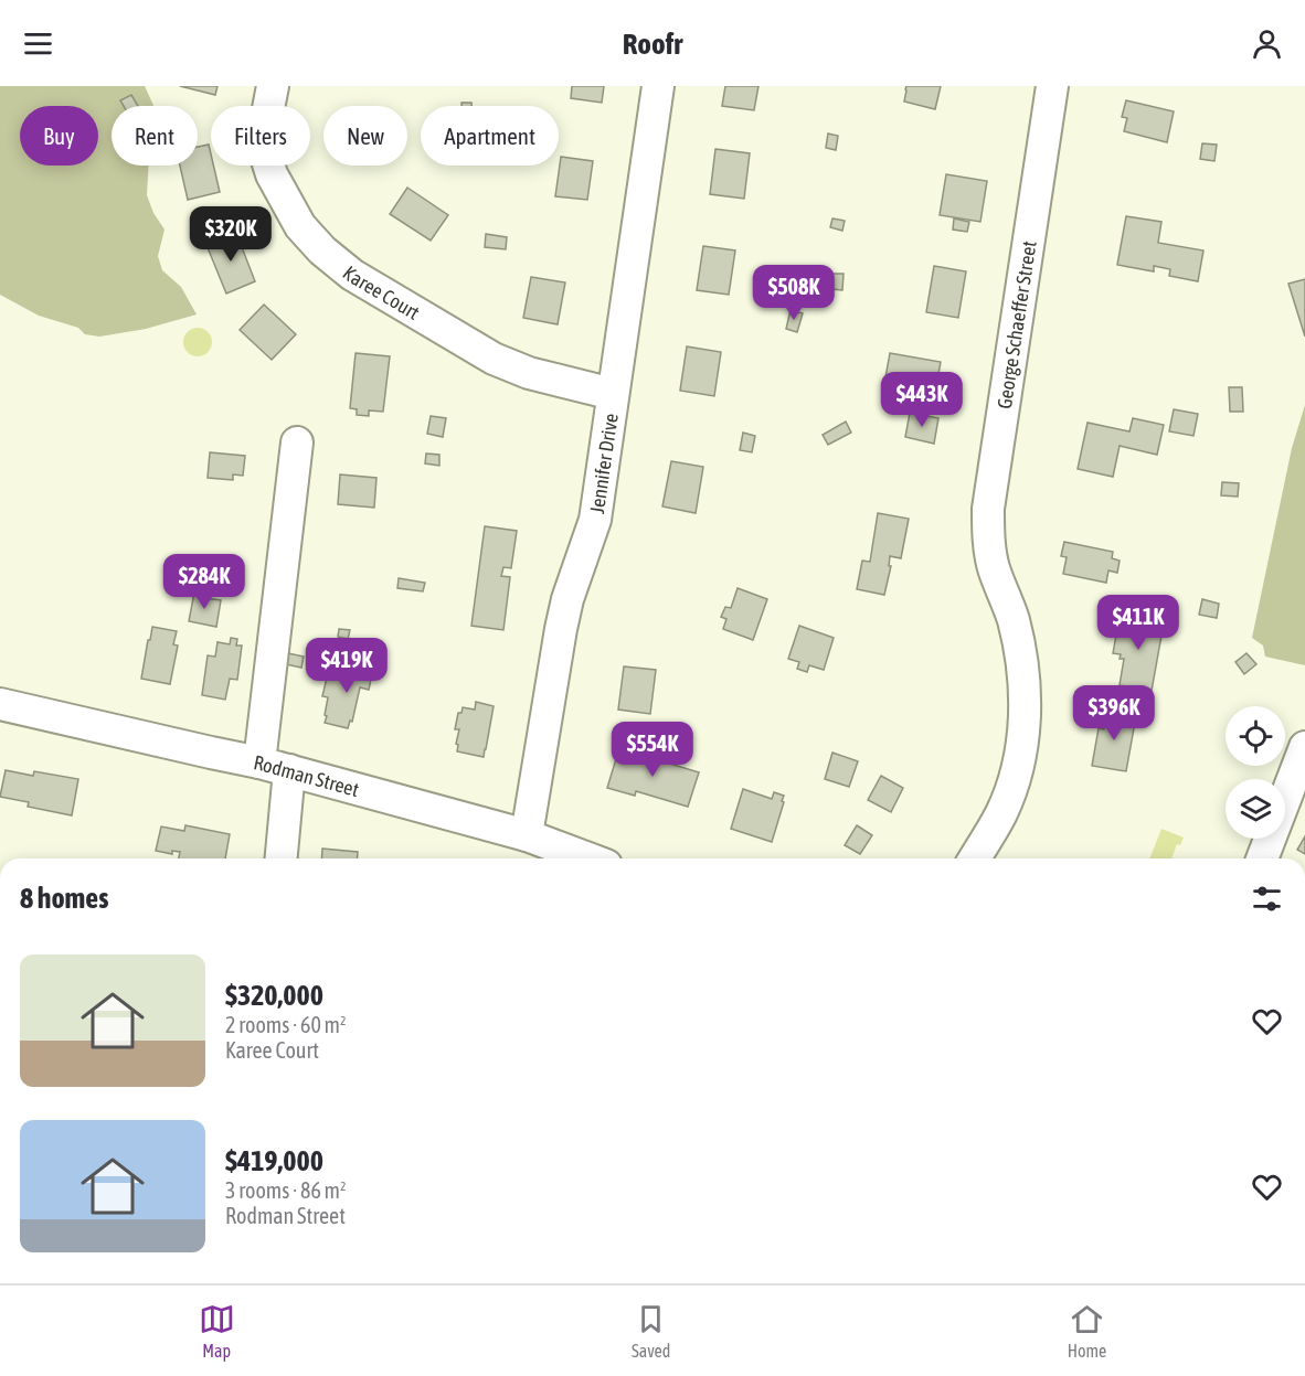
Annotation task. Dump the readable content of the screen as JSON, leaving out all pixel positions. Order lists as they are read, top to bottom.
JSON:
{
  "streets": {
    "street": [
      "Karee Court",
      "George Schaeffer Street",
      "Jennifer Drive",
      "Rodman Street"
    ]
  },
  "crossings": [
    ["Karee Court", "Jennifer Drive"],
    ["Jennifer Drive", "Rodman Street"]
  ],
  "page": {
    "header": "Roofr",
    "chip": [
      "Buy",
      "Rent",
      "Filters",
      "New",
      "Apartment"
    ],
    "price": [
      "$320K",
      "$508K",
      "$443K",
      "$284K",
      "$411K",
      "$419K",
      "$396K",
      "$554K"
    ],
    "heading": "8 homes",
    "list": [
      {
        "name": "$320,000",
        "note": "2 rooms · 60 m² · Karee Court"
      },
      {
        "name": "$419,000",
        "note": "3 rooms · 86 m² · Rodman Street"
      }
    ],
    "tabs": ["Map", "Saved", "Home"]
  }
}
